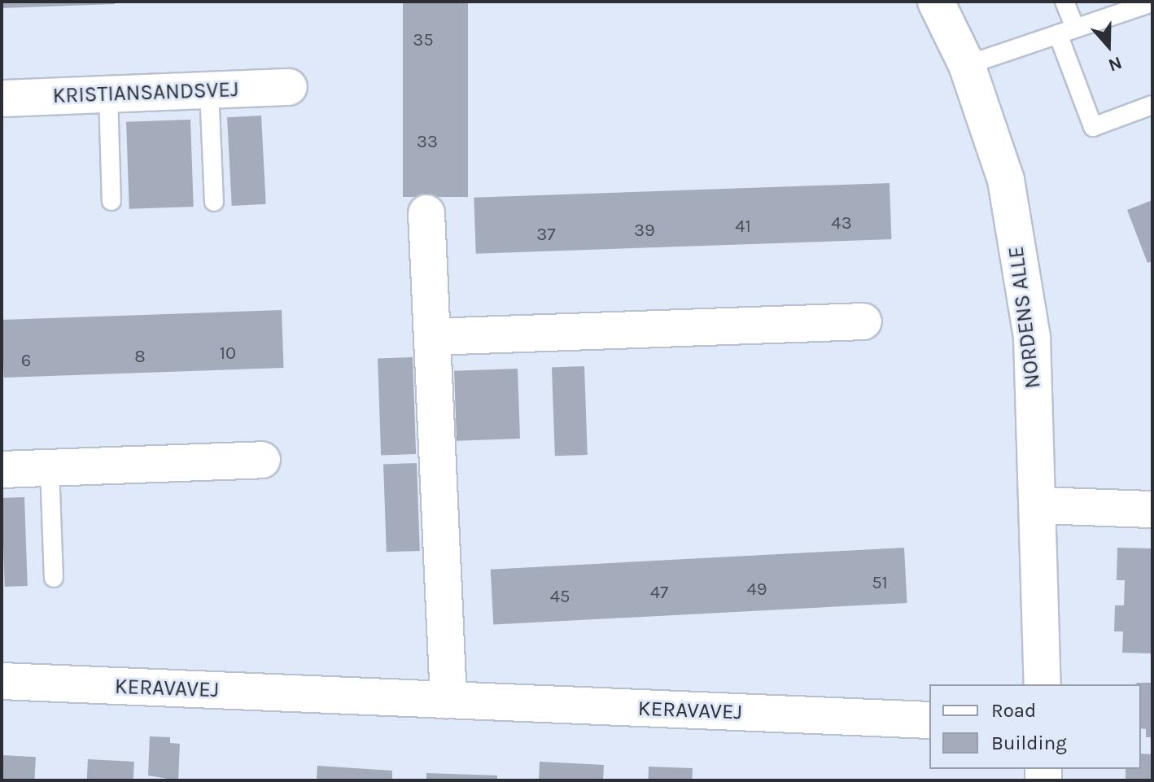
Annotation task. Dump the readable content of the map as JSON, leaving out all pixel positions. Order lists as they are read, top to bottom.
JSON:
{
  "streets": {
    "street": ["KRISTIANSANDSVEJ", "NORDENS ALLE", "KERAVAVEJ"]
  },
  "house_numbers": [
    "35",
    "33",
    "43",
    "41",
    "39",
    "37",
    "10",
    "8",
    "6",
    "51",
    "49",
    "47",
    "45"
  ],
  "legend": ["Road", "Building"],
  "north": "bottom"
}
